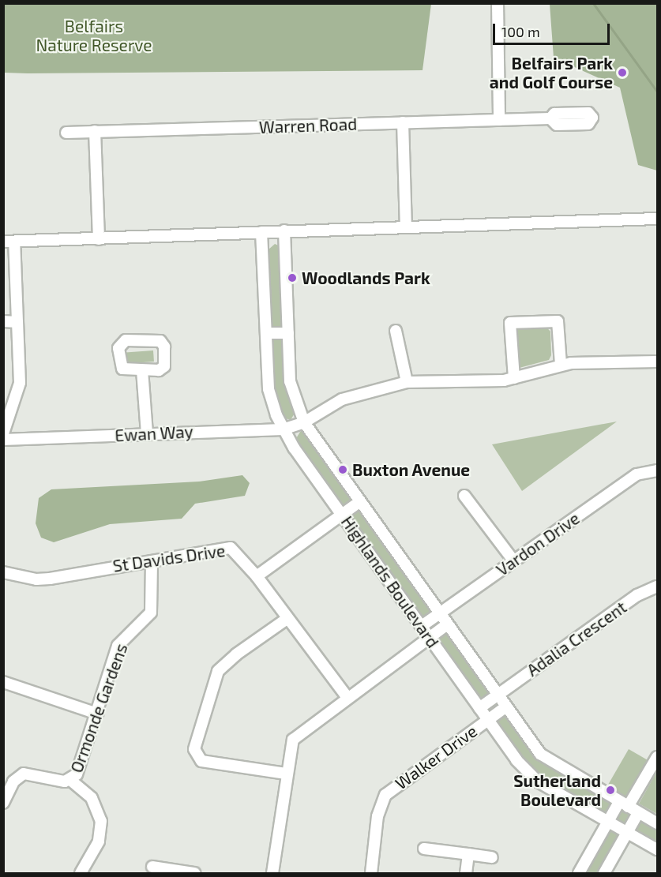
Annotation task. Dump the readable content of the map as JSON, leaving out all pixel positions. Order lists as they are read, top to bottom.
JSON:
{
  "streets": {
    "street": [
      "Warren Road",
      "Ewan Way",
      "Vardon Drive",
      "St Davids Drive",
      "Highlands Boulevard",
      "Adalia Crescent",
      "Ormonde Gardens",
      "Walker Drive"
    ]
  },
  "crossings": [
    ["Ewan Way", "Highlands Boulevard"],
    ["Vardon Drive", "Highlands Boulevard"],
    ["St Davids Drive", "Ormonde Gardens"],
    ["Highlands Boulevard", "Adalia Crescent"],
    ["Highlands Boulevard", "Walker Drive"]
  ],
  "parks": ["Belfairs Nature Reserve"],
  "places": [
    "Belfairs Park and Golf Course",
    "Woodlands Park",
    "Buxton Avenue",
    "Sutherland Boulevard"
  ],
  "scale_bar": "100 m"
}
